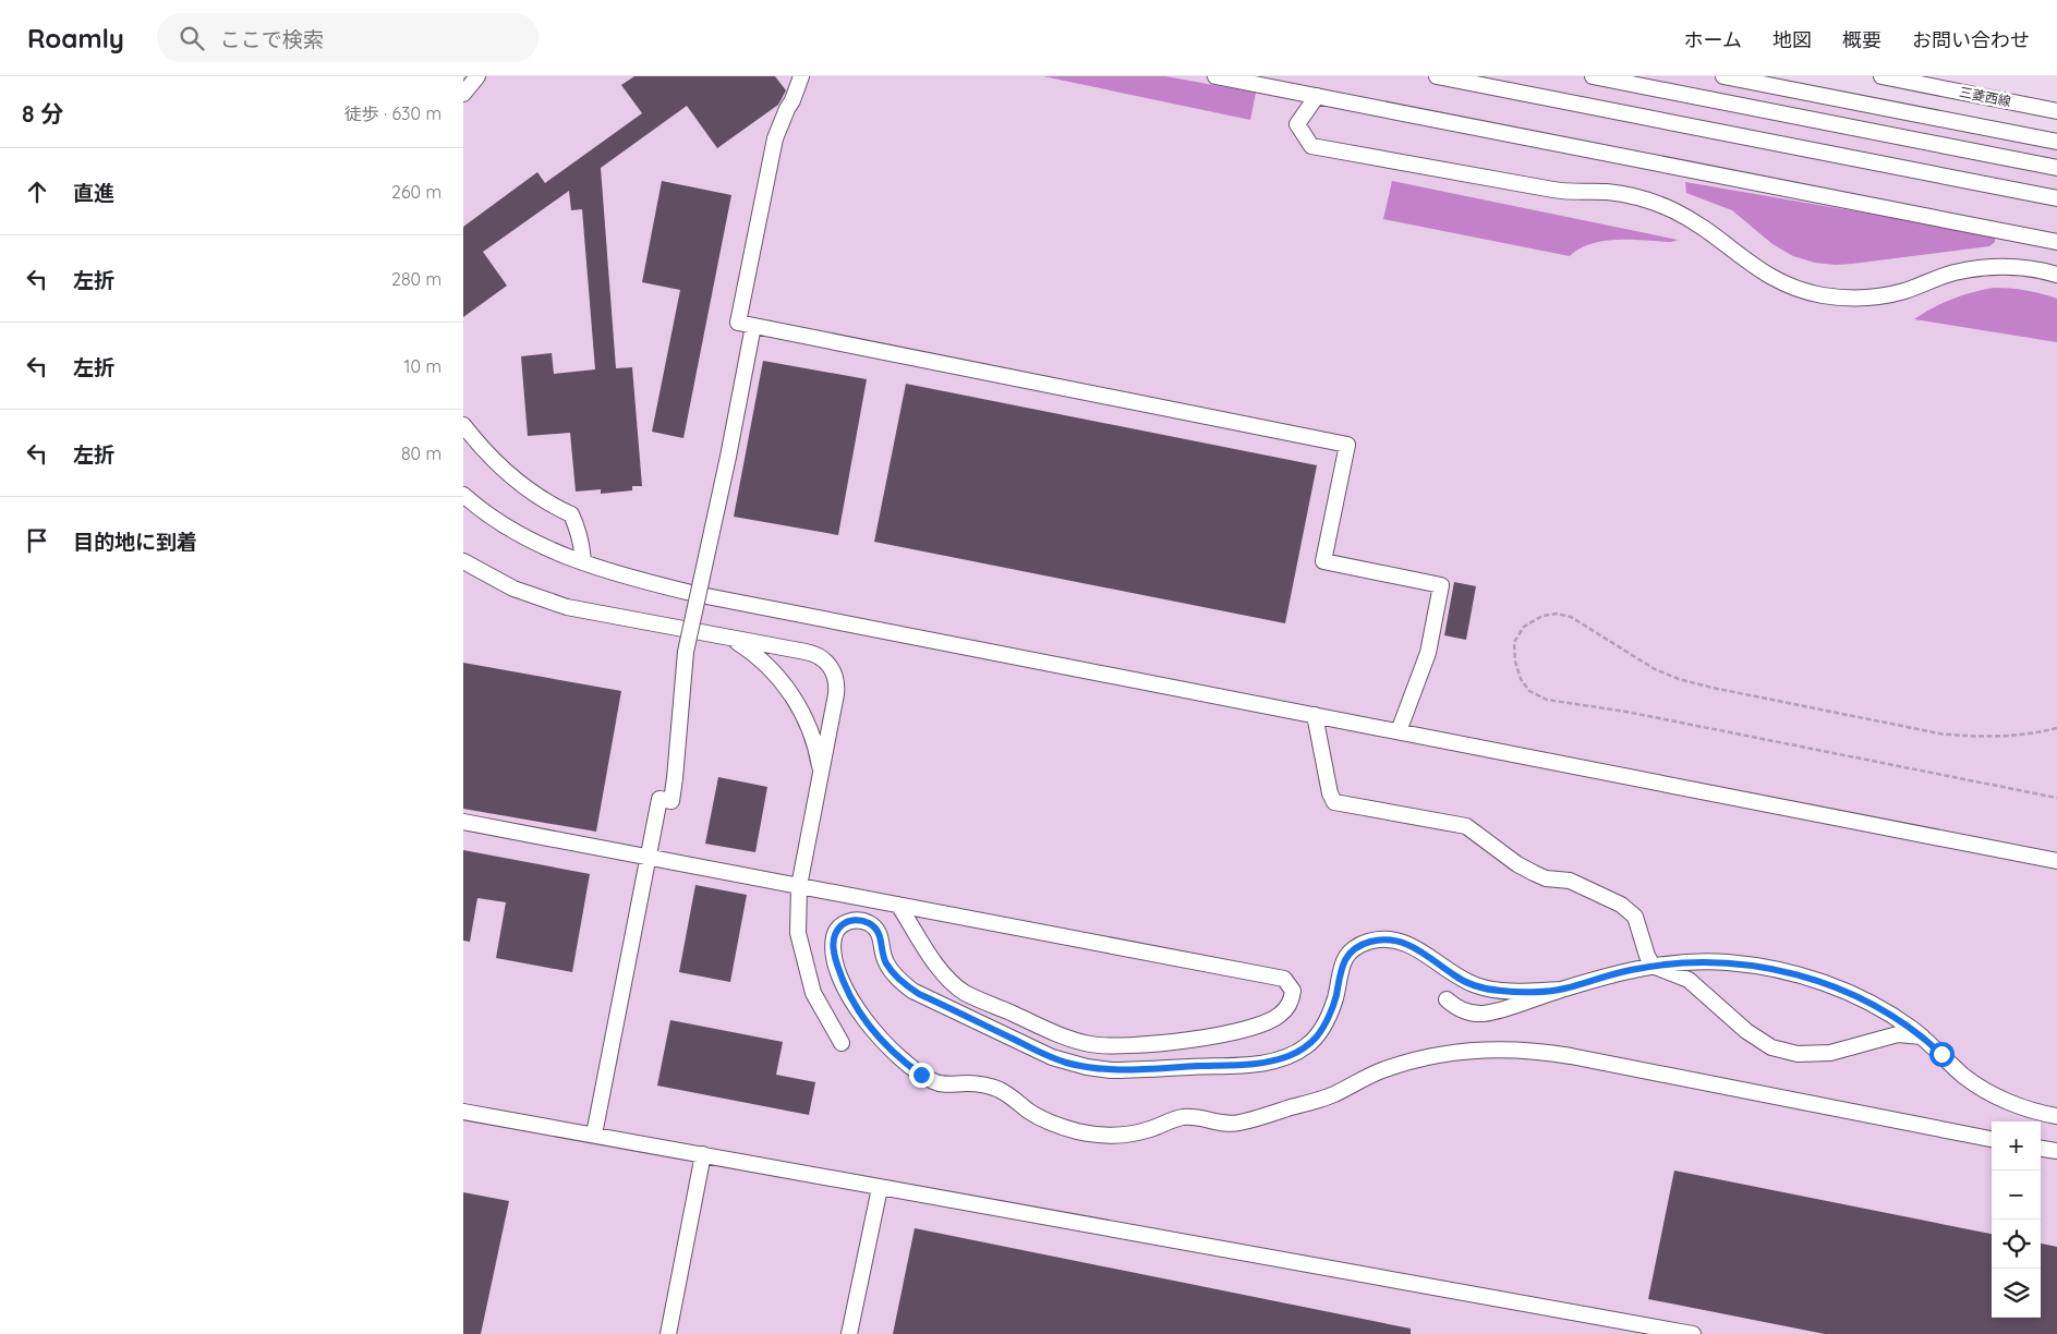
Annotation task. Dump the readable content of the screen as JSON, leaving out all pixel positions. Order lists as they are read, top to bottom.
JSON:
{
  "streets": {
    "street": ["三菱西線"]
  },
  "page": {
    "header": "Roamly",
    "search": "ここで検索",
    "nav": [
      "ホーム",
      "地図",
      "概要",
      "お問い合わせ"
    ],
    "heading": ["8 分", "徒歩 · 630 m"],
    "list": [
      ["直進", "260 m"],
      ["左折", "280 m"],
      ["左折", "10 m"],
      ["左折", "80 m"],
      "目的地に到着"
    ],
    "map_buttons": ["+", "−"]
  }
}
